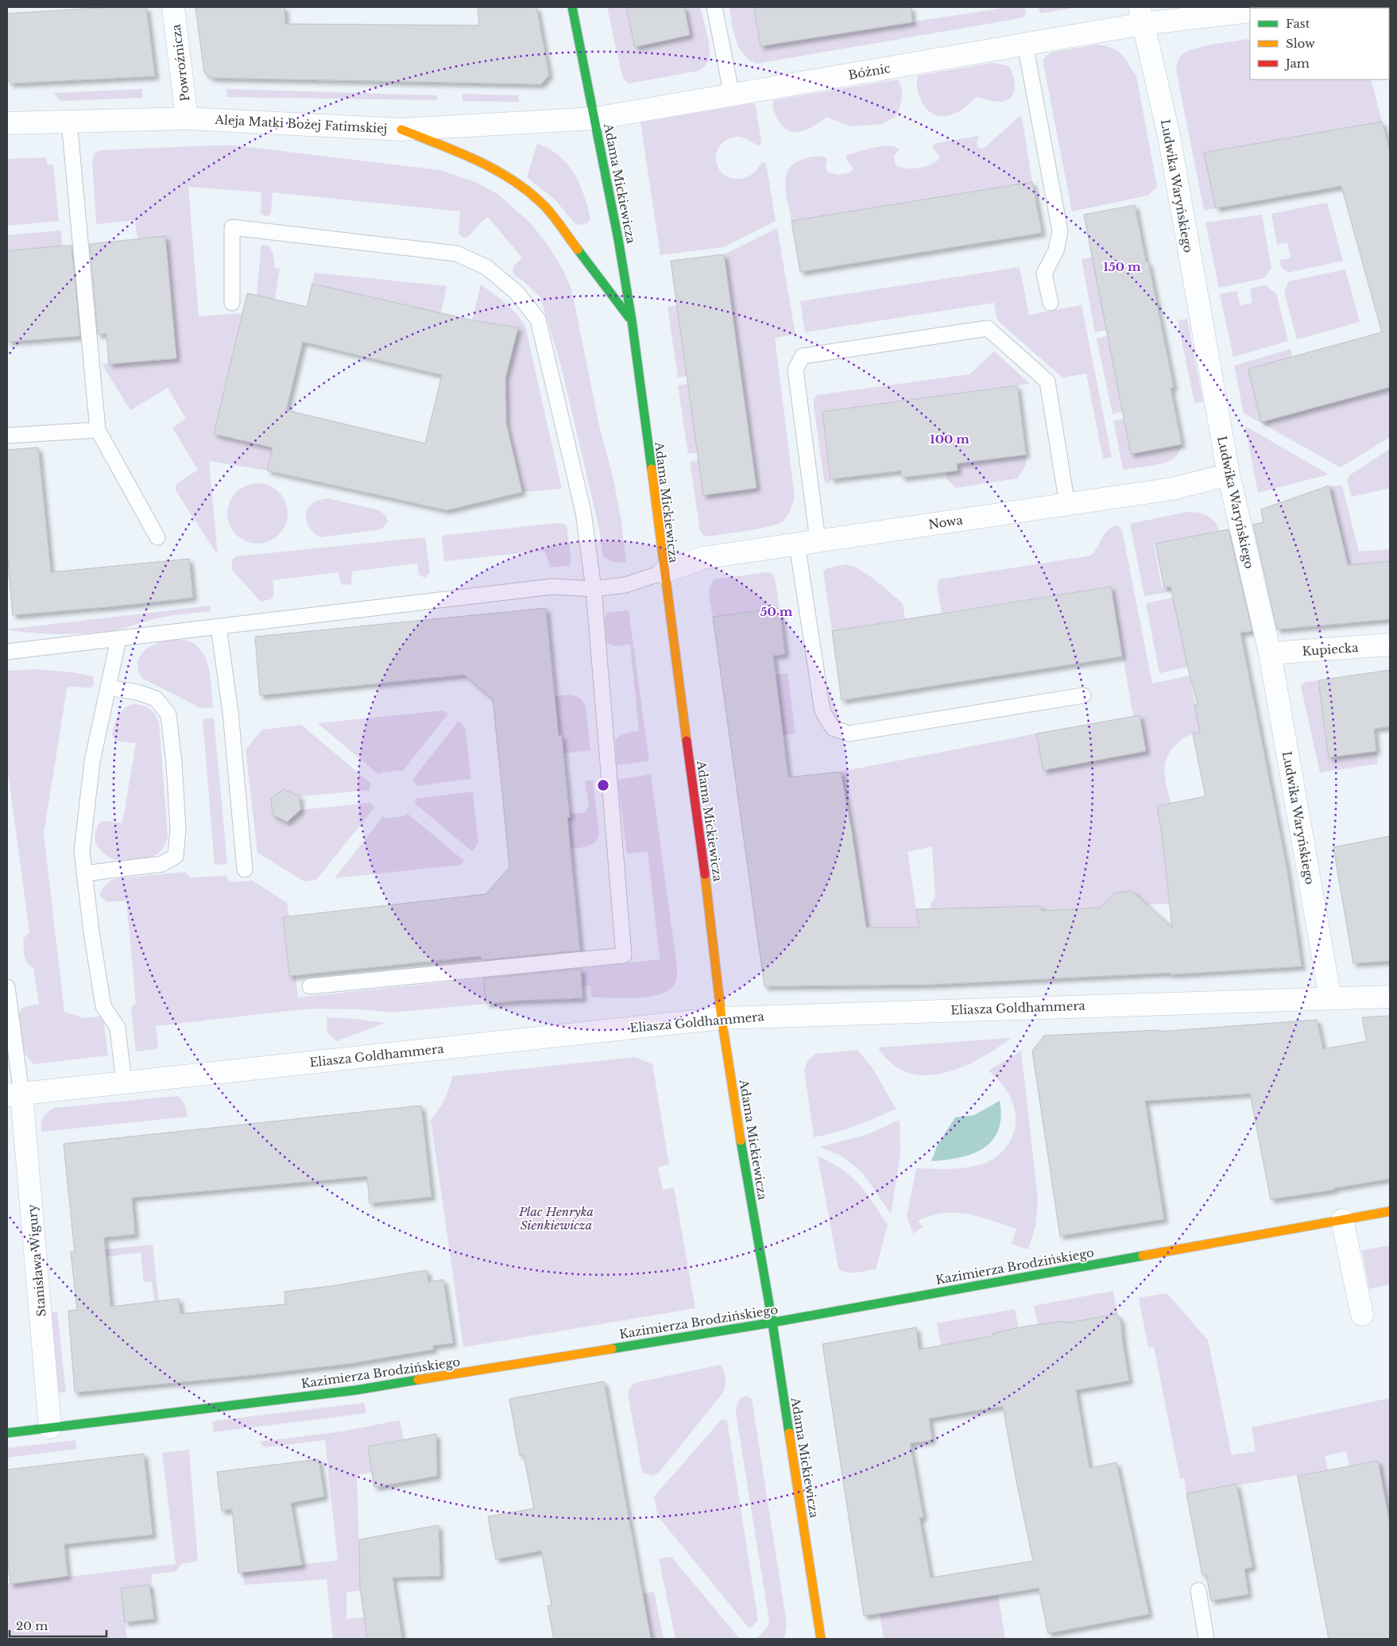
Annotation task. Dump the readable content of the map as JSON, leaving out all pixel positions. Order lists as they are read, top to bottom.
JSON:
{
  "streets": {
    "street": [
      "Powroźnicza",
      "Bóżnic",
      "Aleja Matki Bożej Fatimskiej",
      "Adama Mickiewicza",
      "Ludwika Waryńskiego",
      "Nowa",
      "Kupiecka",
      "Eliasza Goldhammera",
      "Stanisława Wigury",
      "Kazimierza Brodzińskiego"
    ]
  },
  "crossings": [
    ["Powroźnicza", "Aleja Matki Bożej Fatimskiej"],
    ["Bóżnic", "Aleja Matki Bożej Fatimskiej"],
    ["Bóżnic", "Adama Mickiewicza"],
    ["Bóżnic", "Ludwika Waryńskiego"],
    ["Aleja Matki Bożej Fatimskiej", "Adama Mickiewicza"],
    ["Adama Mickiewicza", "Nowa"],
    ["Adama Mickiewicza", "Eliasza Goldhammera"],
    ["Adama Mickiewicza", "Kazimierza Brodzińskiego"],
    ["Ludwika Waryńskiego", "Nowa"],
    ["Ludwika Waryńskiego", "Kupiecka"],
    ["Ludwika Waryńskiego", "Eliasza Goldhammera"],
    ["Eliasza Goldhammera", "Stanisława Wigury"],
    ["Stanisława Wigury", "Kazimierza Brodzińskiego"]
  ],
  "parks": ["Plac Henryka Sienkiewicza"],
  "legend": ["Fast", "Slow", "Jam"],
  "scale_bar": "20 m",
  "rings": ["150 m", "100 m", "50 m"]
}
